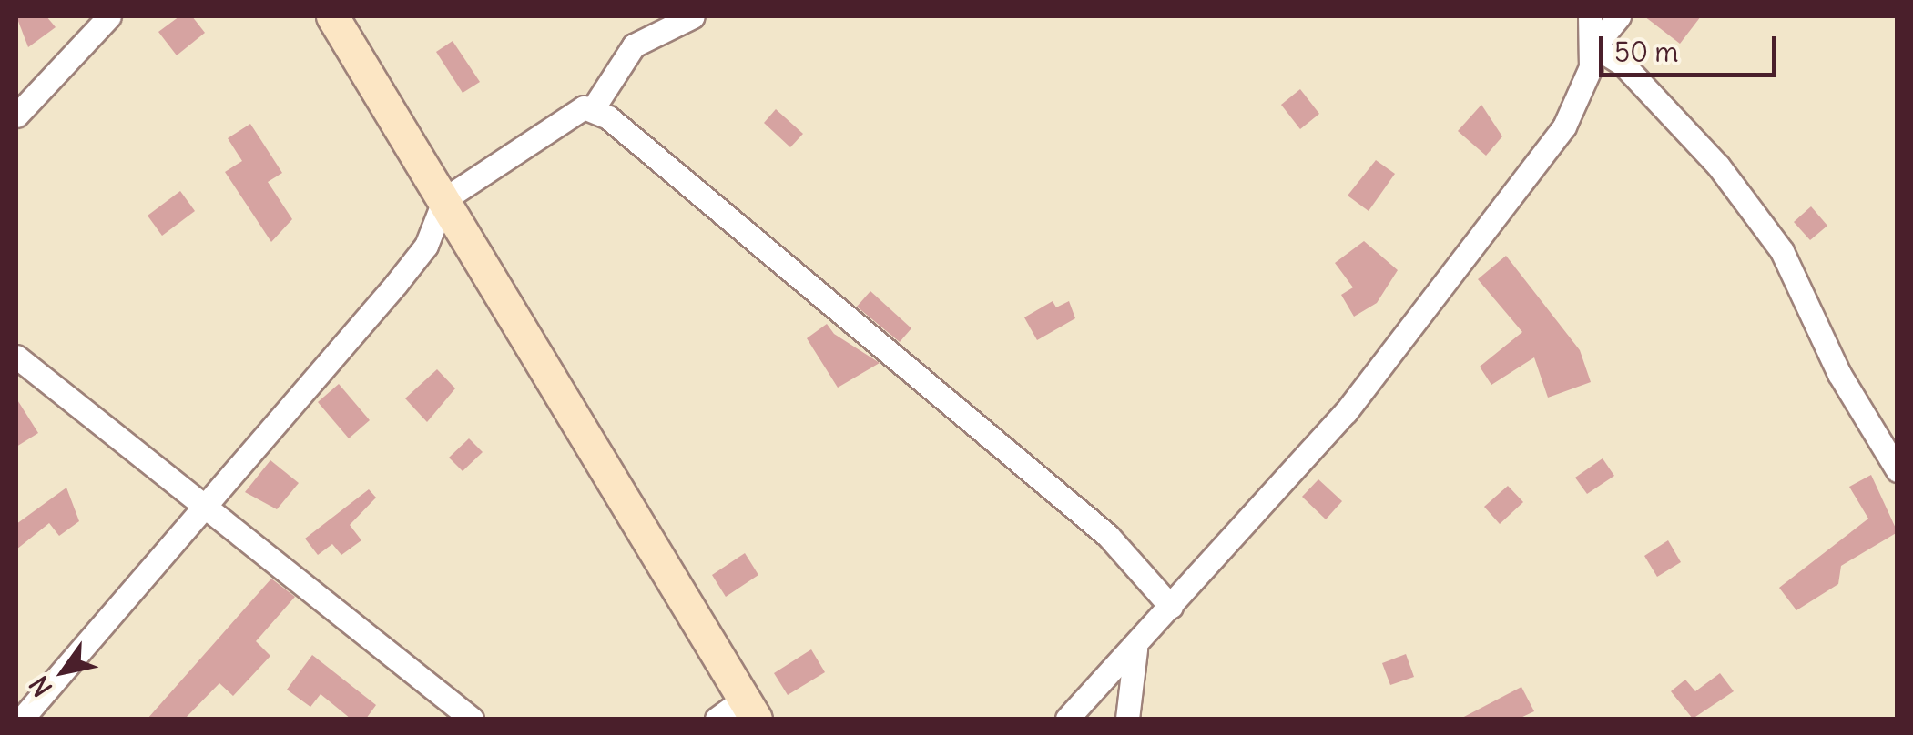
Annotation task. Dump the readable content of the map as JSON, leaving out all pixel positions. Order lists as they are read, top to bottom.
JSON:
{
  "scale_bar": "50 m",
  "north": "bottom left"
}
